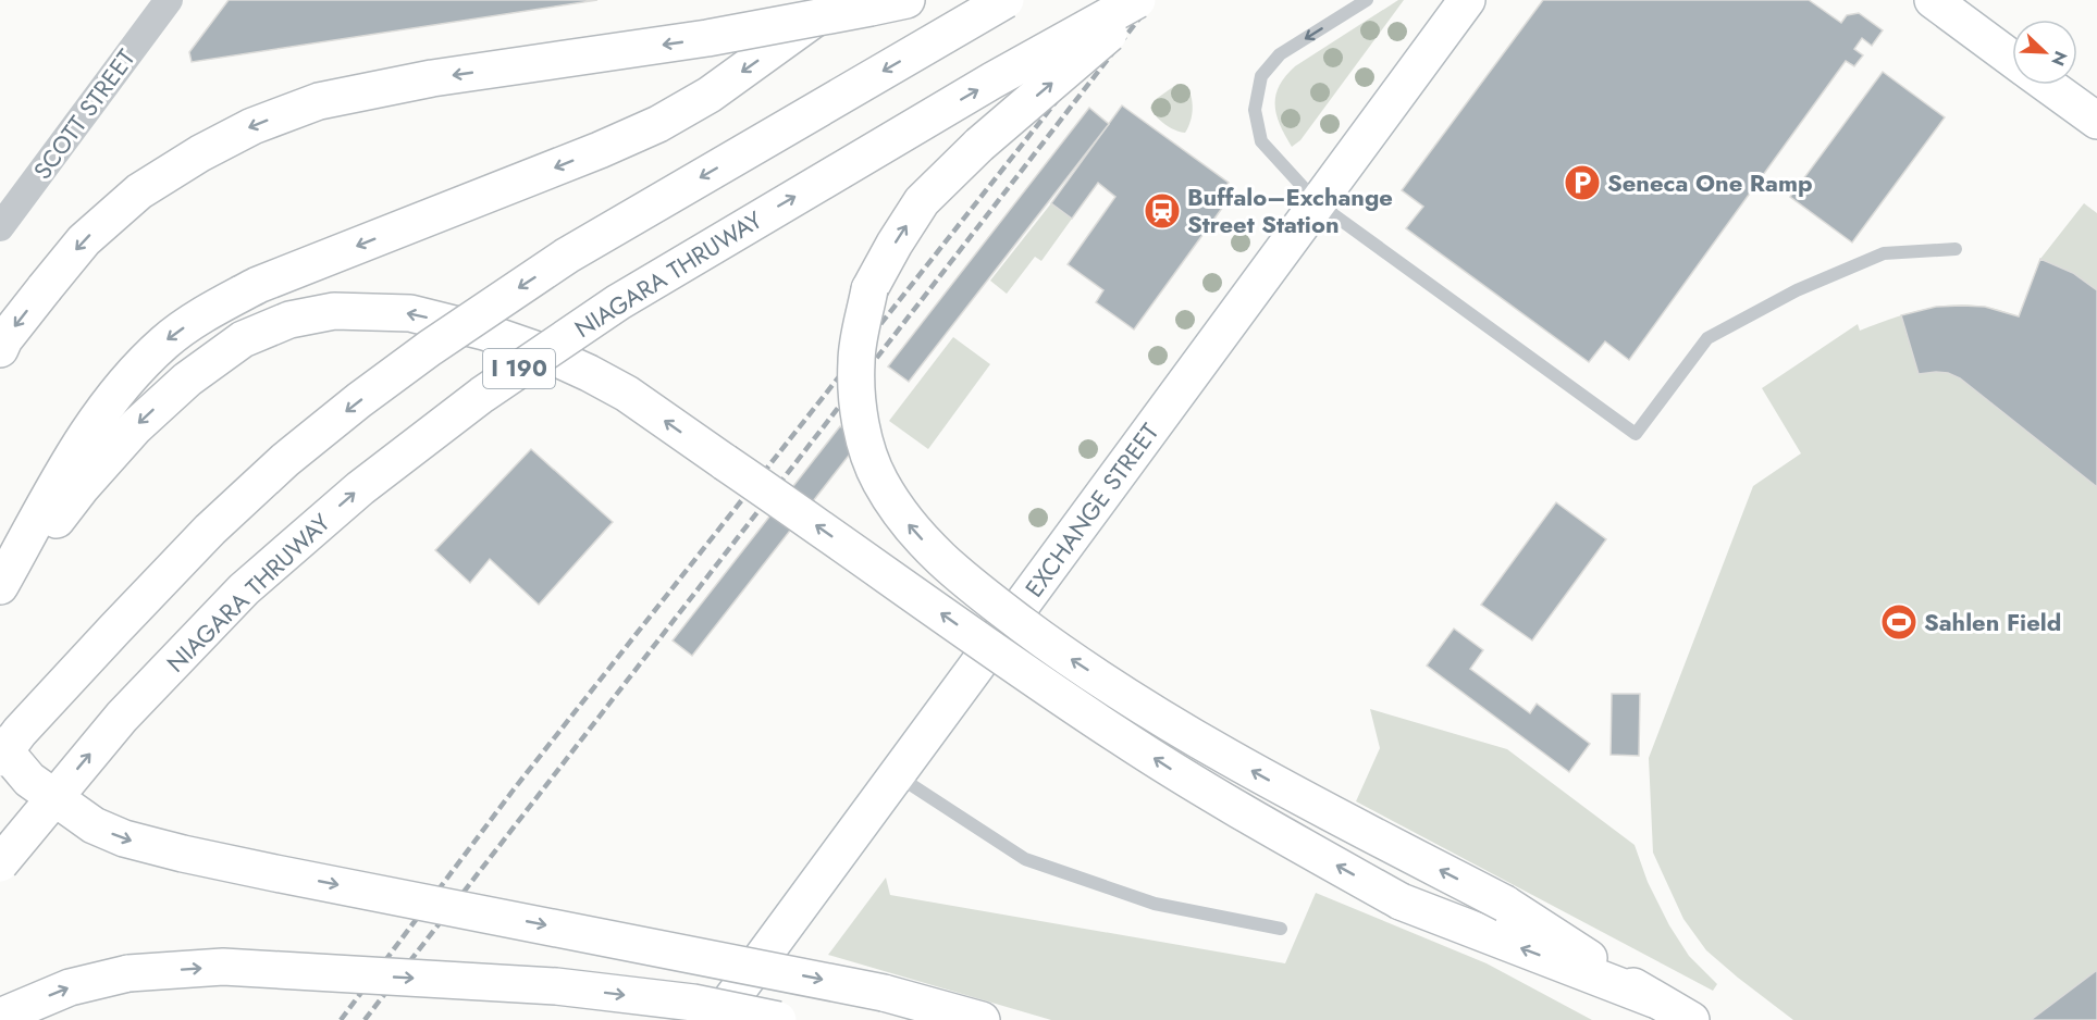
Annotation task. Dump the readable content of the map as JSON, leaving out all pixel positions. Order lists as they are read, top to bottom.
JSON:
{
  "streets": {
    "main road": ["NIAGARA THRUWAY", "I 190", "EXCHANGE STREET"],
    "street": ["SCOTT STREET"]
  },
  "places": {
    "parking": ["Seneca One Ramp"],
    "station": ["Buffalo–Exchange Street Station"],
    "sports": ["Sahlen Field"]
  },
  "north": "bottom right"
}
